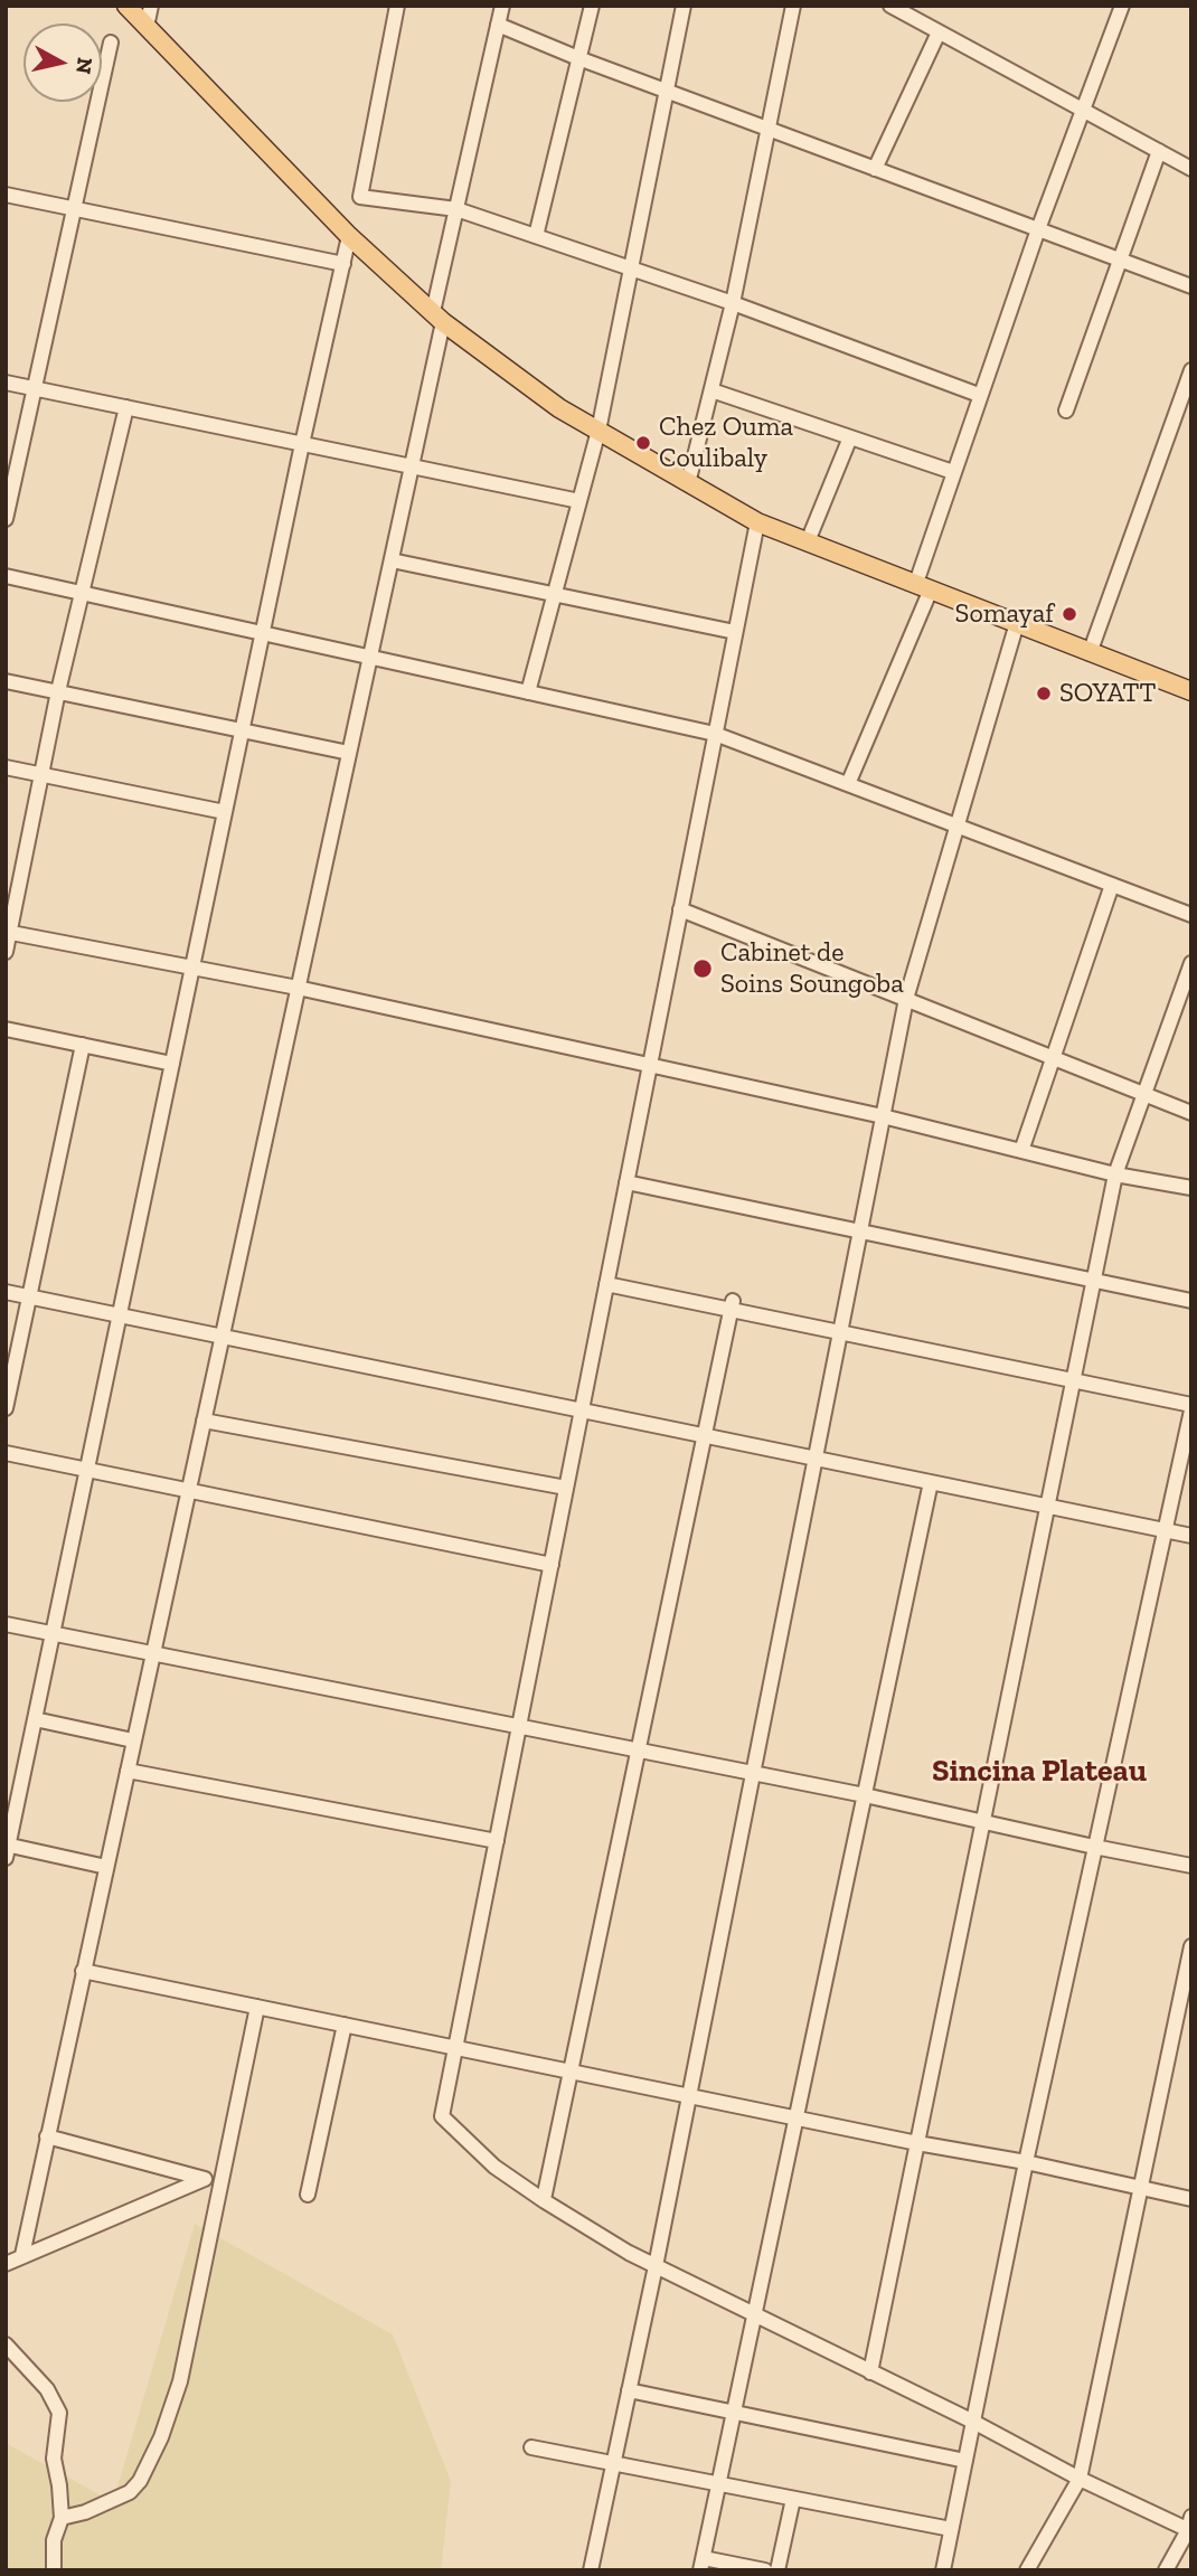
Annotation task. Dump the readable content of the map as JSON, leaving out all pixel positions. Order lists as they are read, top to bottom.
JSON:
{
  "districts": ["Sincina Plateau"],
  "places": [
    "Chez Ouma Coulibaly",
    "Somayaf",
    "SOYATT",
    "Cabinet de Soins Soungoba"
  ],
  "north": "right"
}
